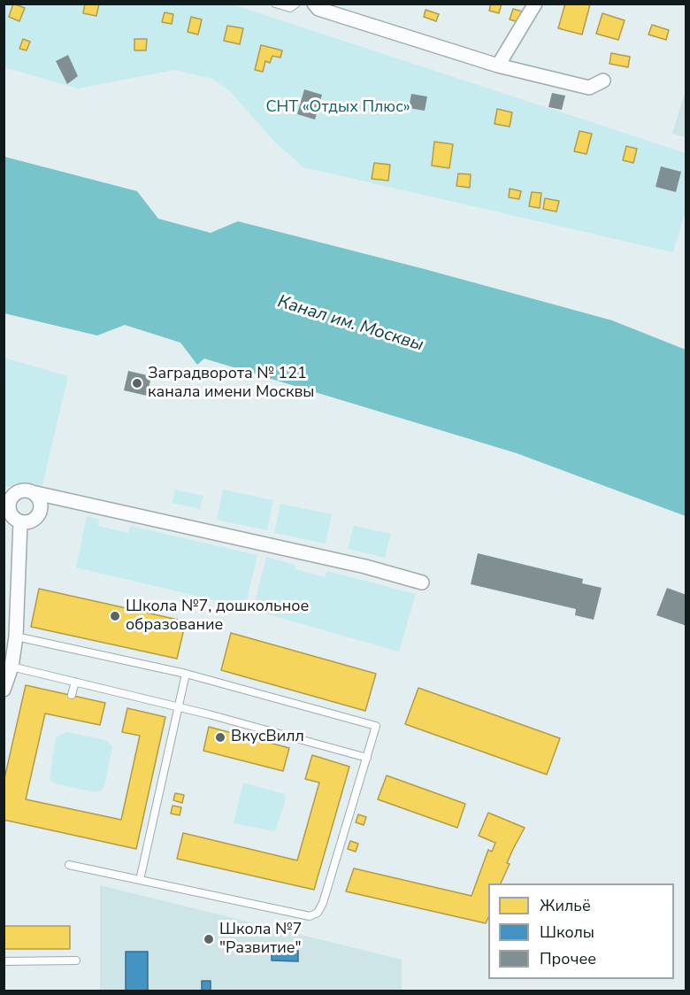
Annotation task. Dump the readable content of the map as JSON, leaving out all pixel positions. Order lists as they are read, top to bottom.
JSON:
{
  "water": ["Канал им. Москвы"],
  "parks": ["СНТ «Отдых Плюс»"],
  "places": [
    "Заградворота № 121 канала имени Москвы",
    "Школа №7, дошкольное образование",
    "ВкусВилл",
    "Школа №7 \"Развитие\""
  ],
  "legend": ["Жильё", "Школы", "Прочее"]
}
